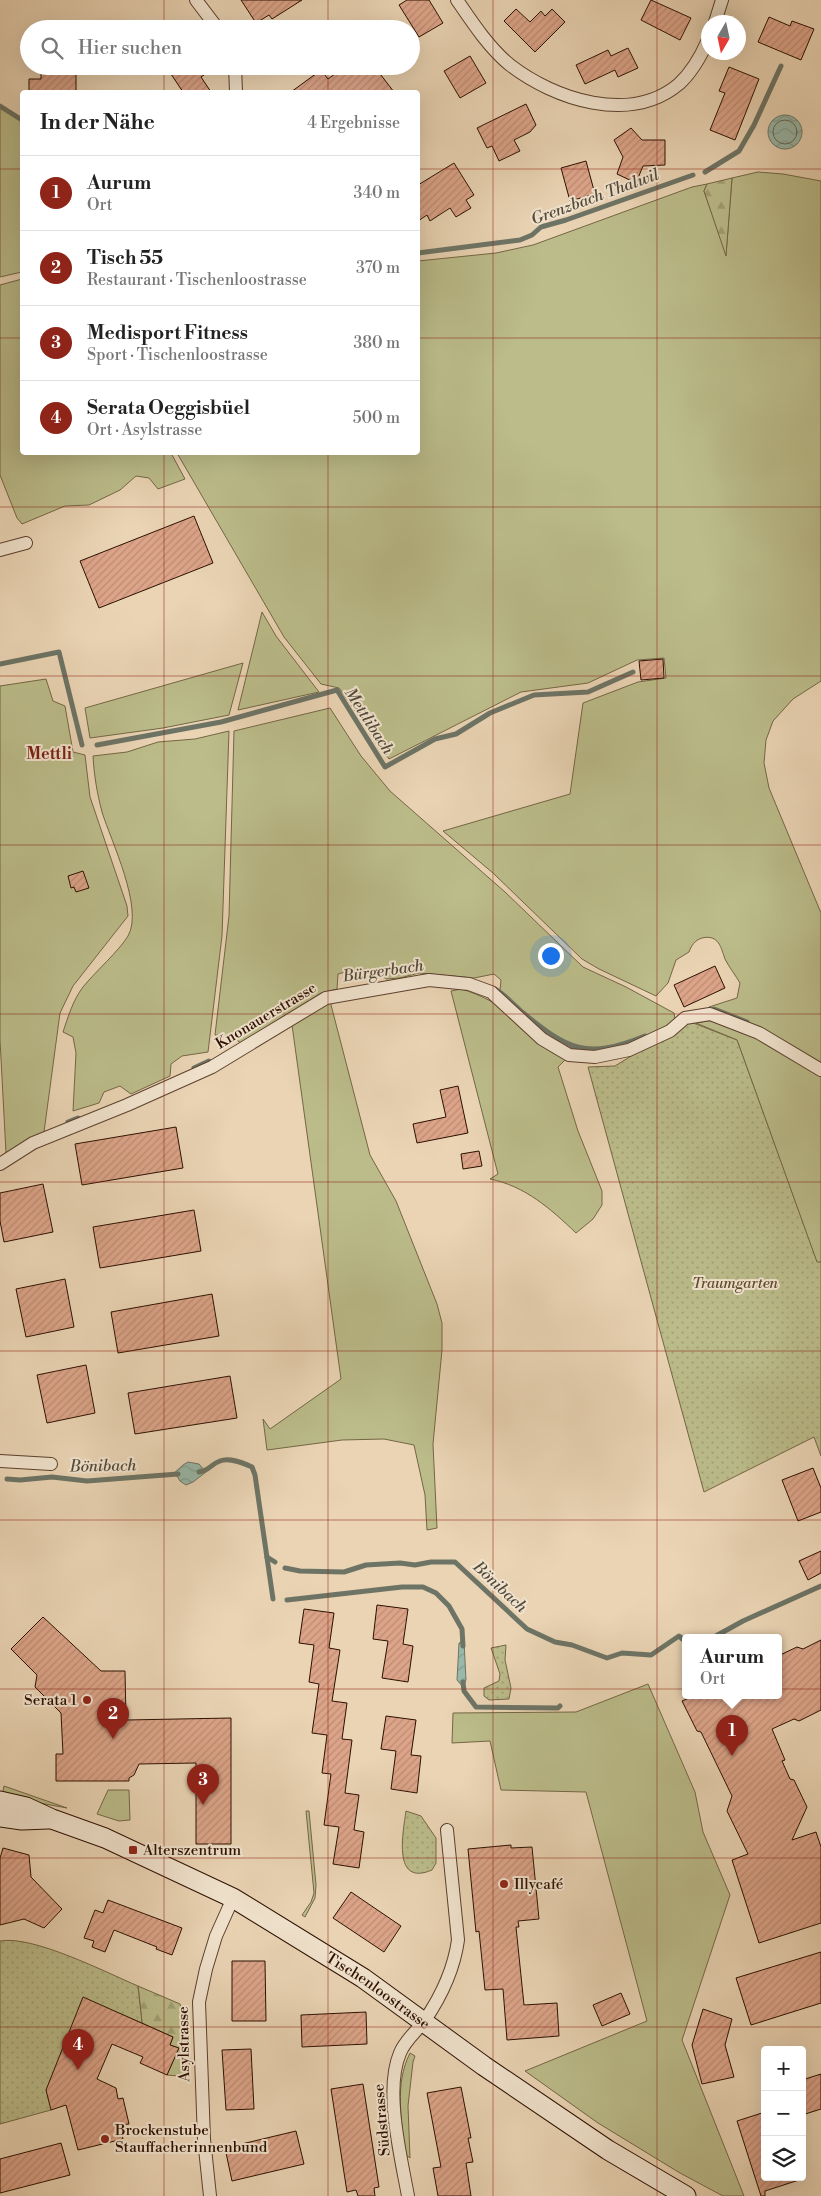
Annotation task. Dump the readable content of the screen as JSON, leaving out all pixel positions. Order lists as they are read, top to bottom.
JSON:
{
  "streets": {
    "main road": ["Tischenloostrasse"],
    "street": ["Knonauerstrasse", "Asylstrasse", "Südstrasse"]
  },
  "crossings": [
    ["Tischenloostrasse", "Asylstrasse"],
    ["Tischenloostrasse", "Südstrasse"]
  ],
  "districts": ["Mettli"],
  "water": [
    "Grenzbach Thalwil",
    "Mettlibach",
    "Bürgerbach",
    "Bönibach"
  ],
  "parks": ["Traumgarten"],
  "places": {
    "other": ["Serata 1", "Illycafé", "Brockenstube Stauffacherinnenbund"],
    "transit": ["Alterszentrum"]
  },
  "north": "bottom",
  "page": {
    "search": "Hier suchen",
    "heading": ["In der Nähe", "4 Ergebnisse"],
    "list": [
      {
        "mark": "1",
        "name": "Aurum",
        "note": "Ort",
        "value": "340 m"
      },
      {
        "mark": "2",
        "name": "Tisch 55",
        "note": "Restaurant · Tischenloostrasse",
        "value": "370 m"
      },
      {
        "mark": "3",
        "name": "Medisport Fitness",
        "note": "Sport · Tischenloostrasse",
        "value": "380 m"
      },
      {
        "mark": "4",
        "name": "Serata Oeggisbüel",
        "note": "Ort · Asylstrasse",
        "value": "500 m"
      }
    ],
    "popup": ["Aurum", "Ort"],
    "pins": [
      "2",
      "1",
      "3",
      "4"
    ],
    "map_buttons": ["+", "−"]
  }
}
